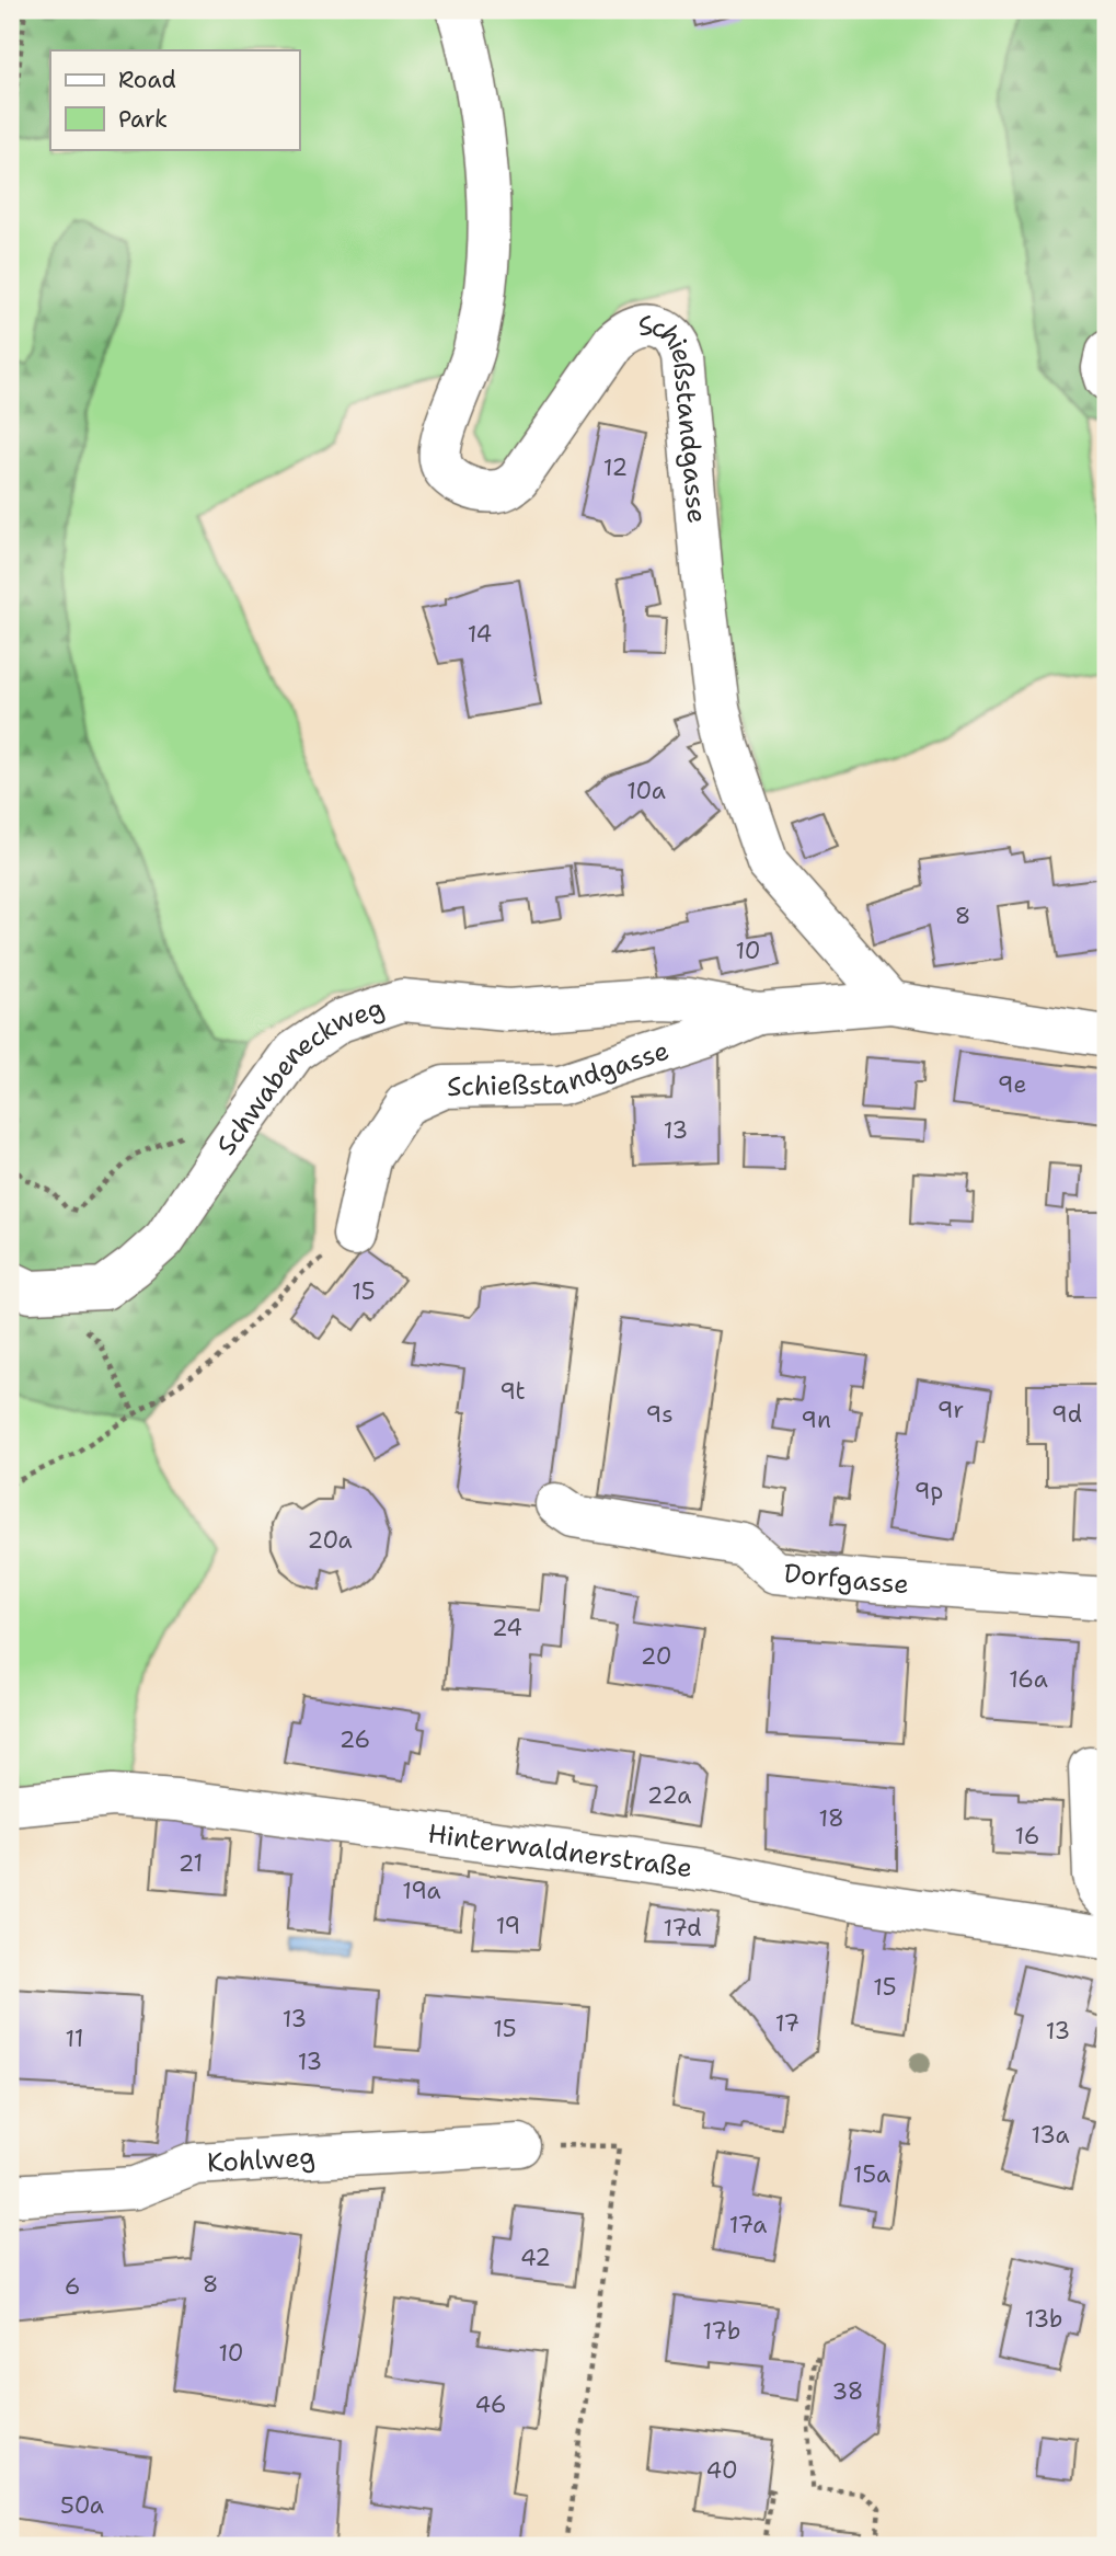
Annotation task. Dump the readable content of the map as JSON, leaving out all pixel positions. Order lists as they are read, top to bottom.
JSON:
{
  "streets": {
    "street": [
      "Schießstandgasse",
      "Schwabeneckweg",
      "Dorfgasse",
      "Hinterwaldnerstraße",
      "Kohlweg"
    ]
  },
  "crossings": [
    ["Schießstandgasse", "Schwabeneckweg"]
  ],
  "house_numbers": [
    "12",
    "14",
    "10a",
    "8",
    "10",
    "9e",
    "13",
    "15",
    "9t",
    "9r",
    "9s",
    "9d",
    "9n",
    "9p",
    "20a",
    "24",
    "20",
    "16a",
    "26",
    "22a",
    "18",
    "16",
    "21",
    "19a",
    "19",
    "17d",
    "15",
    "13",
    "17",
    "15",
    "13",
    "11",
    "13",
    "13a",
    "15a",
    "17a",
    "42",
    "8",
    "6",
    "13b",
    "17b",
    "10",
    "38",
    "46",
    "40",
    "50a"
  ],
  "legend": ["Road", "Park"]
}
